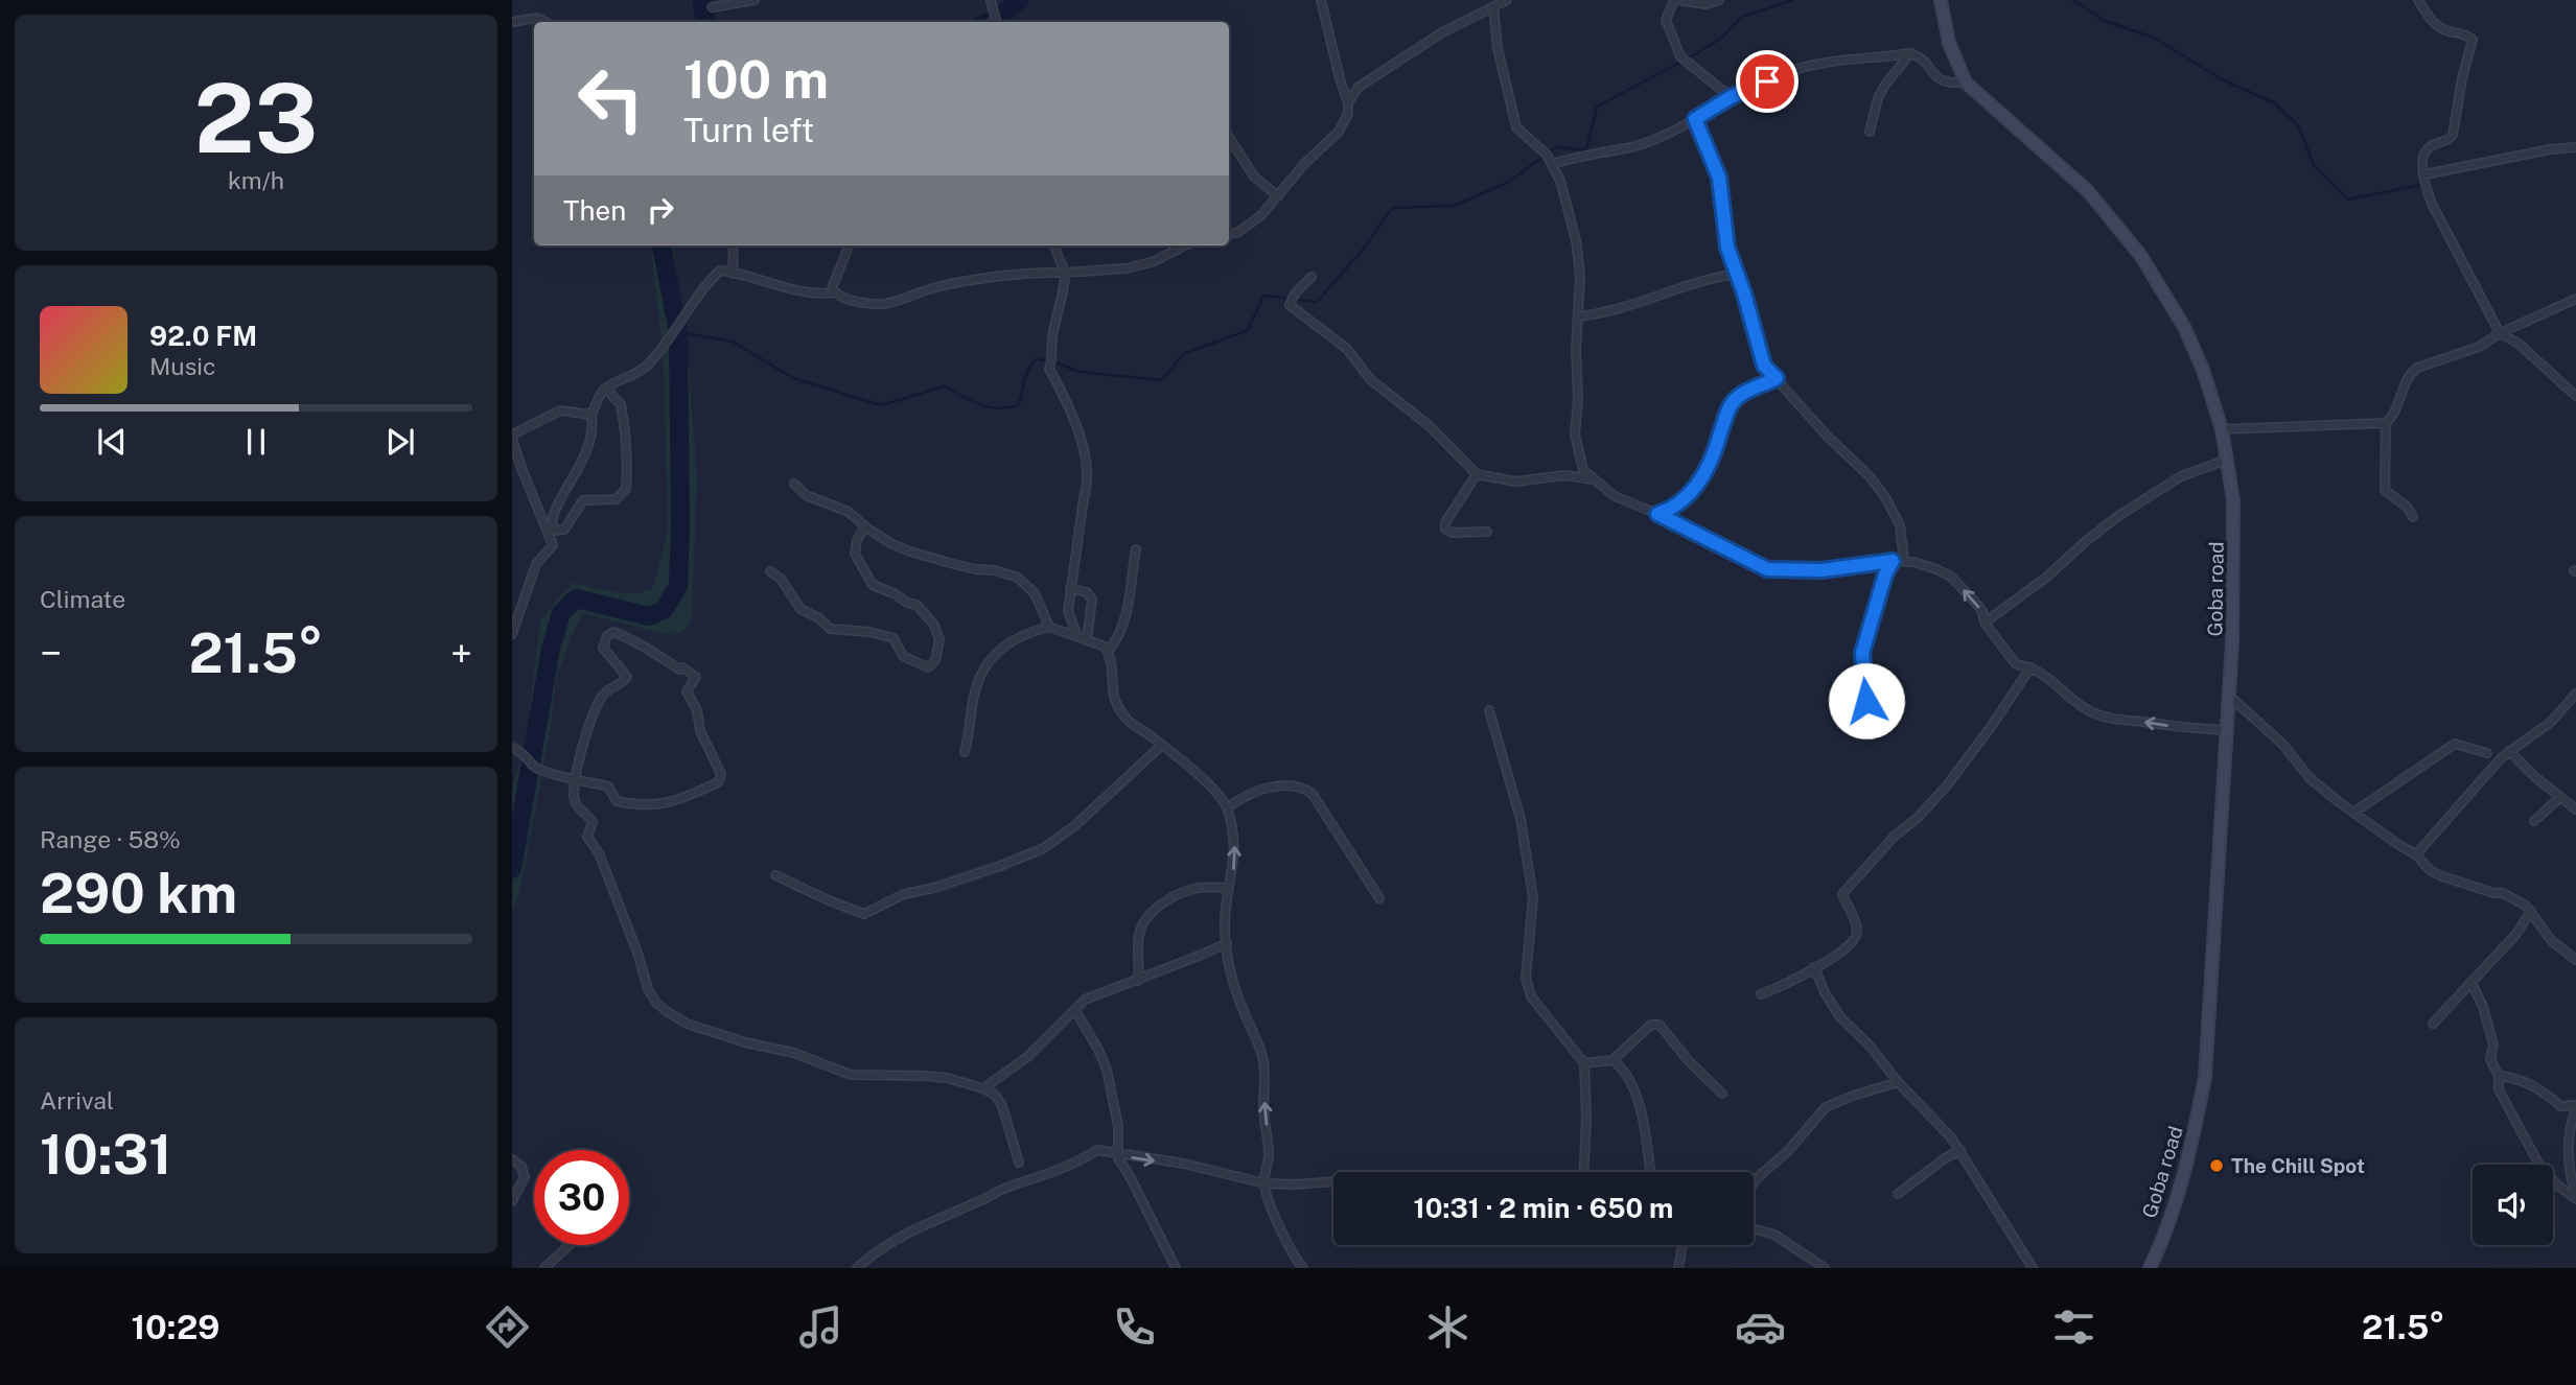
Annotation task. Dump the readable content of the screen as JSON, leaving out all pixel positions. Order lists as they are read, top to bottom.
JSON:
{
  "streets": {
    "main road": ["Goba road"]
  },
  "places": ["The Chill Spot"],
  "page": {
    "tile": [
      ["23", "km/h"],
      "Climate",
      ["Range · 58%", "290 km"],
      ["Arrival", "10:31"]
    ],
    "turn": ["100 m", "Turn left"],
    "then": "Then",
    "song": ["92.0 FM", "Music"],
    "heat": ["−", "21.5°", "+"],
    "limit": "30",
    "trip": "10:31 · 2 min · 650 m",
    "tabs": ["10:29", "21.5°"]
  }
}
